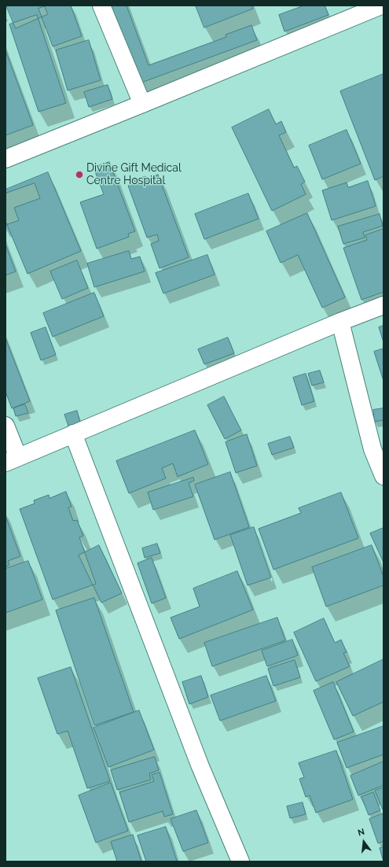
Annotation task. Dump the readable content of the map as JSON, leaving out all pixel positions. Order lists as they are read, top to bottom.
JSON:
{
  "places": ["Divine Gift Medical Centre Hospital"],
  "north": "top"
}
